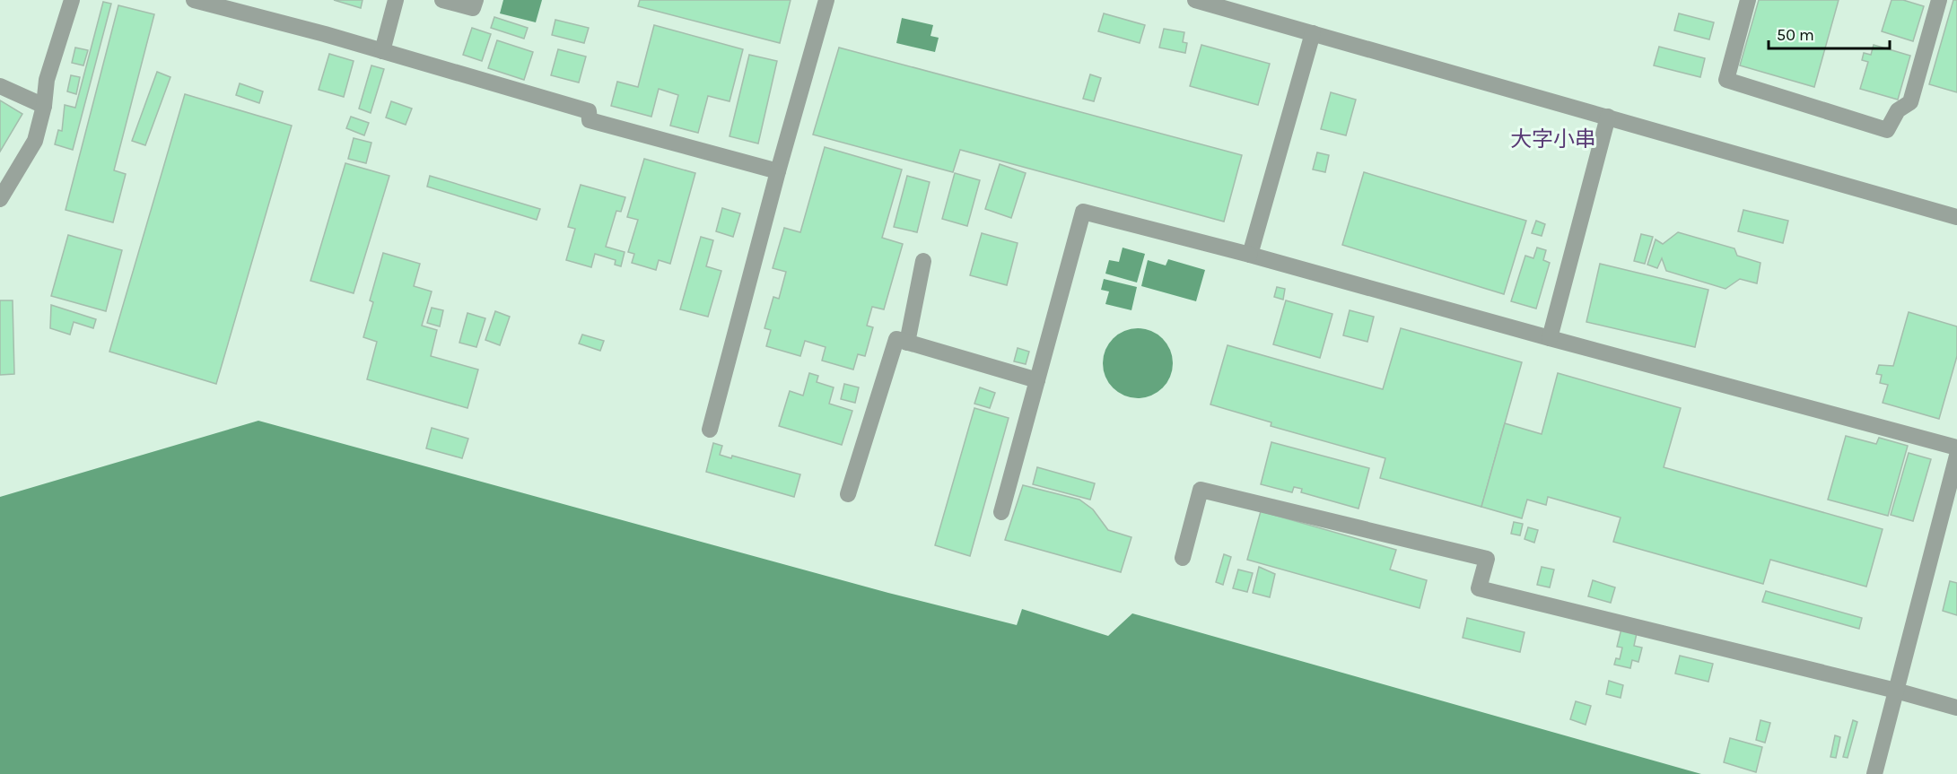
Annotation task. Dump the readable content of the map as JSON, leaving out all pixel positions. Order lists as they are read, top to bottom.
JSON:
{
  "districts": ["大字小串"],
  "scale_bar": "50 m"
}
